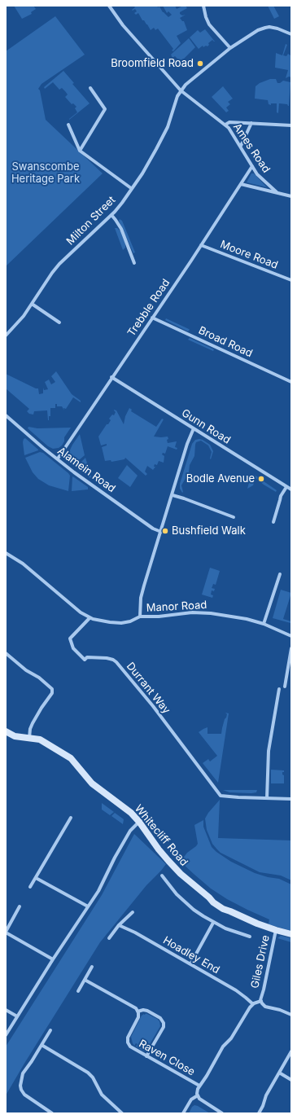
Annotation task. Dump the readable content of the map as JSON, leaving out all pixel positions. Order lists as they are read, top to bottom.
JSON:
{
  "streets": {
    "street": [
      "Ames Road",
      "Milton Street",
      "Moore Road",
      "Trebble Road",
      "Broad Road",
      "Gunn Road",
      "Alamein Road",
      "Manor Road",
      "Durrant Way",
      "Whitecliff Road",
      "Hoadley End",
      "Giles Drive",
      "Raven Close"
    ]
  },
  "crossings": [
    ["Ames Road", "Milton Street"],
    ["Ames Road", "Trebble Road"],
    ["Moore Road", "Trebble Road"],
    ["Trebble Road", "Broad Road"],
    ["Trebble Road", "Gunn Road"],
    ["Trebble Road", "Alamein Road"],
    ["Manor Road", "Durrant Way"],
    ["Whitecliff Road", "Giles Drive"]
  ],
  "parks": ["Swanscombe Heritage Park"],
  "places": ["Broomfield Road", "Bodle Avenue", "Bushfield Walk"]
}
